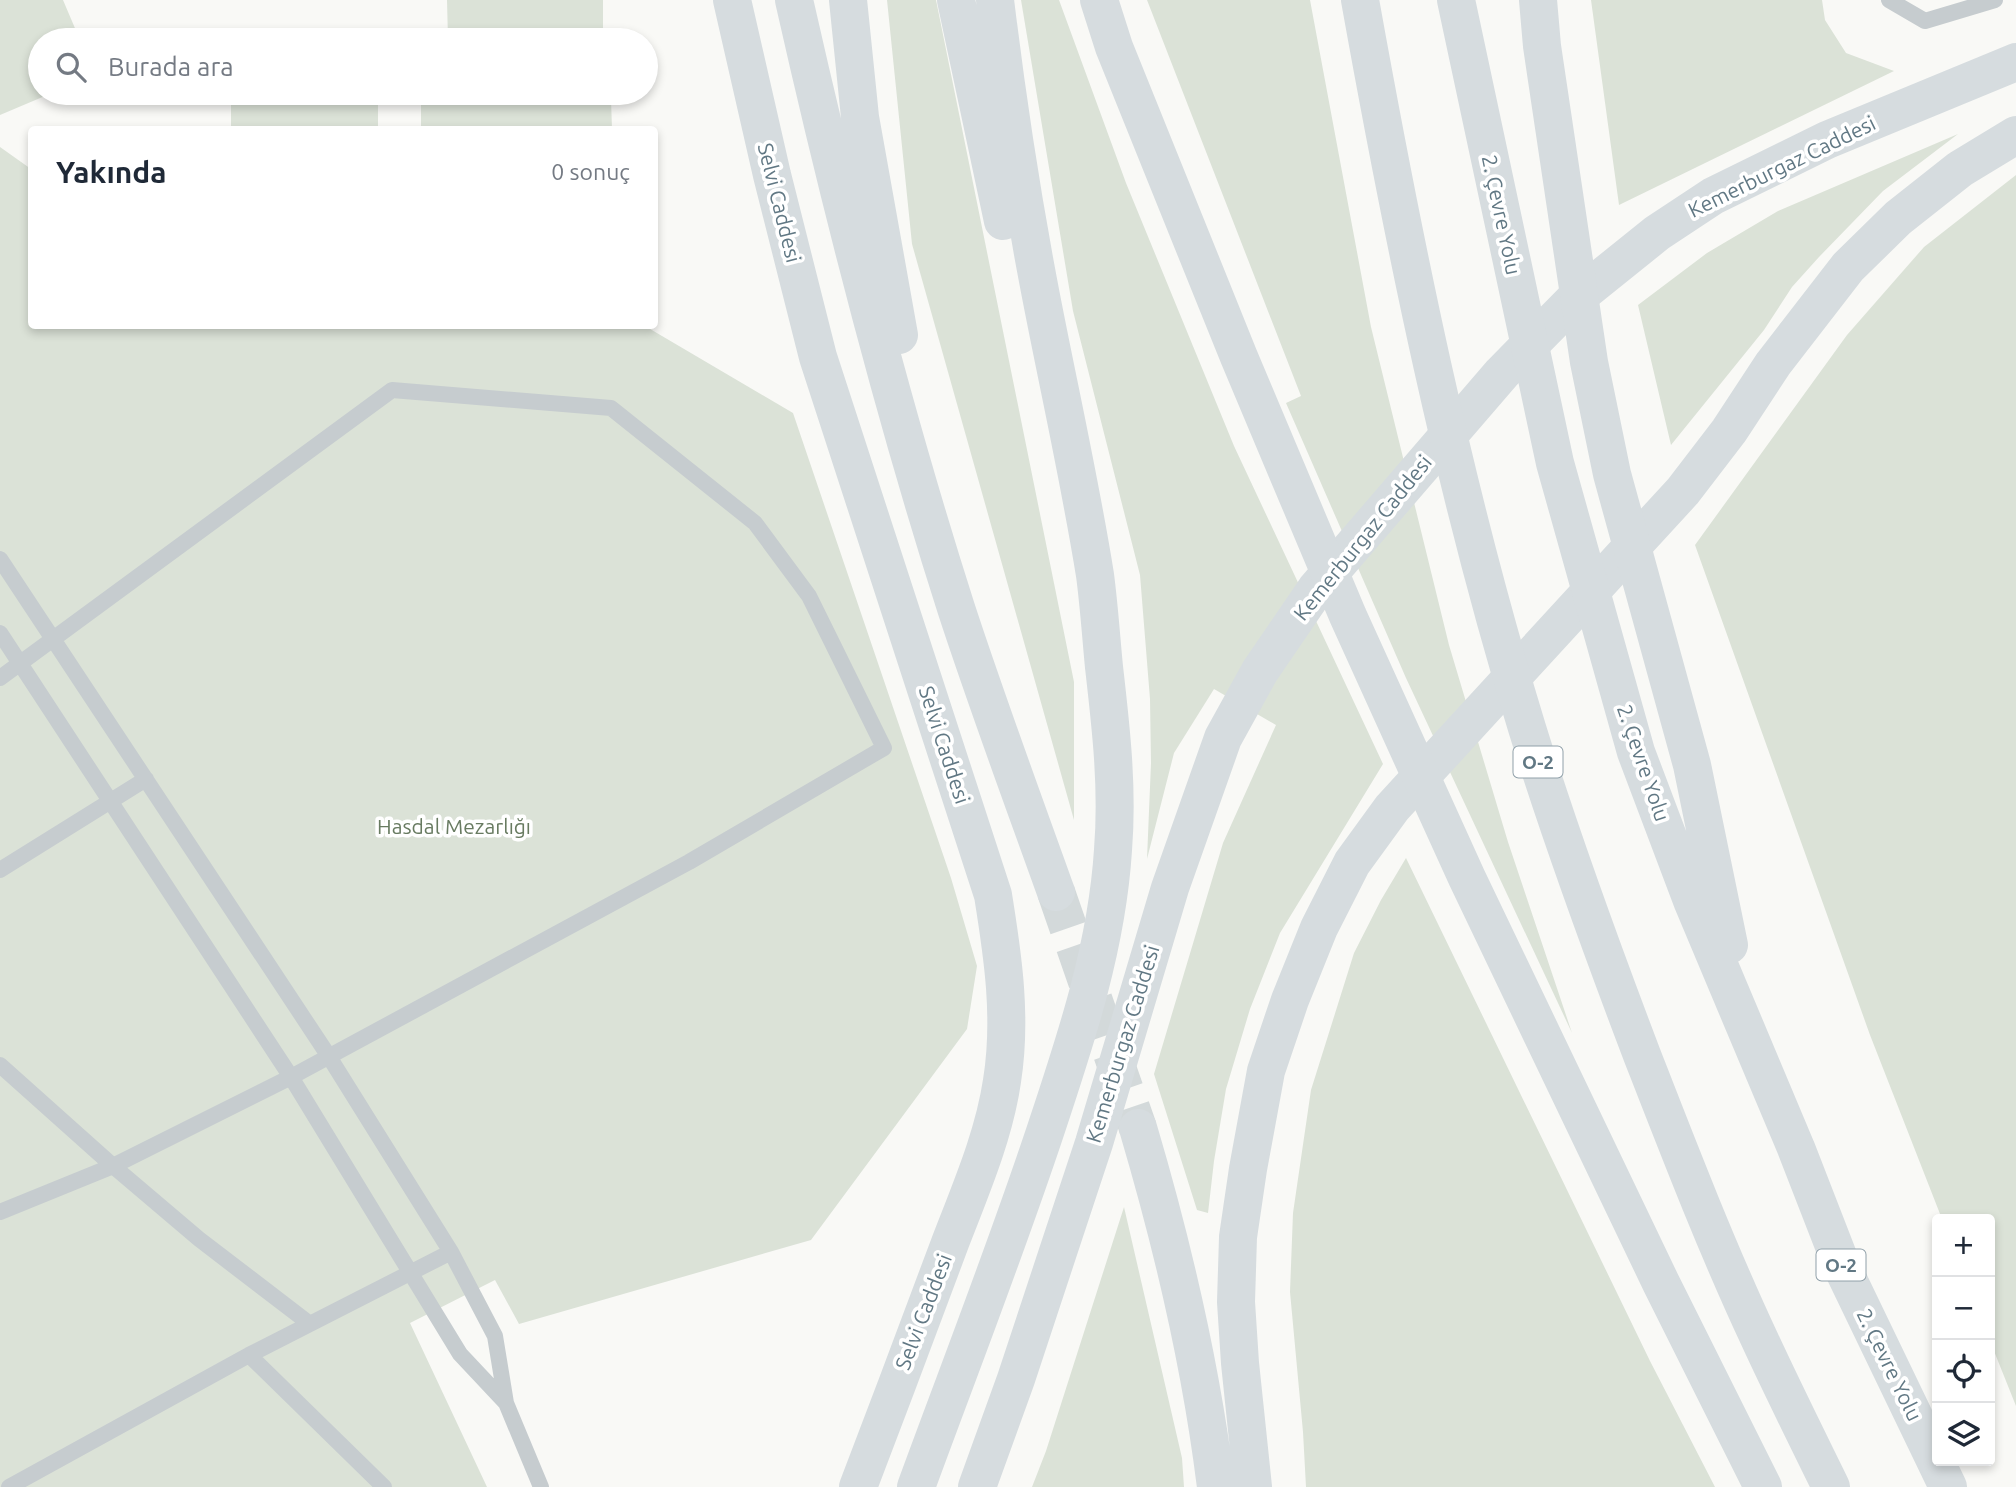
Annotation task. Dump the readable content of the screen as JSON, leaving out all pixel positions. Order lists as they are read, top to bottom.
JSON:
{
  "streets": {
    "main road": [
      "Kemerburgaz Caddesi",
      "Selvi Caddesi",
      "2. Çevre Yolu",
      "O-2"
    ]
  },
  "parks": ["Hasdal Mezarlığı"],
  "page": {
    "search": "Burada ara",
    "heading": ["Yakında", "0 sonuç"],
    "map_buttons": ["+", "−"]
  }
}
